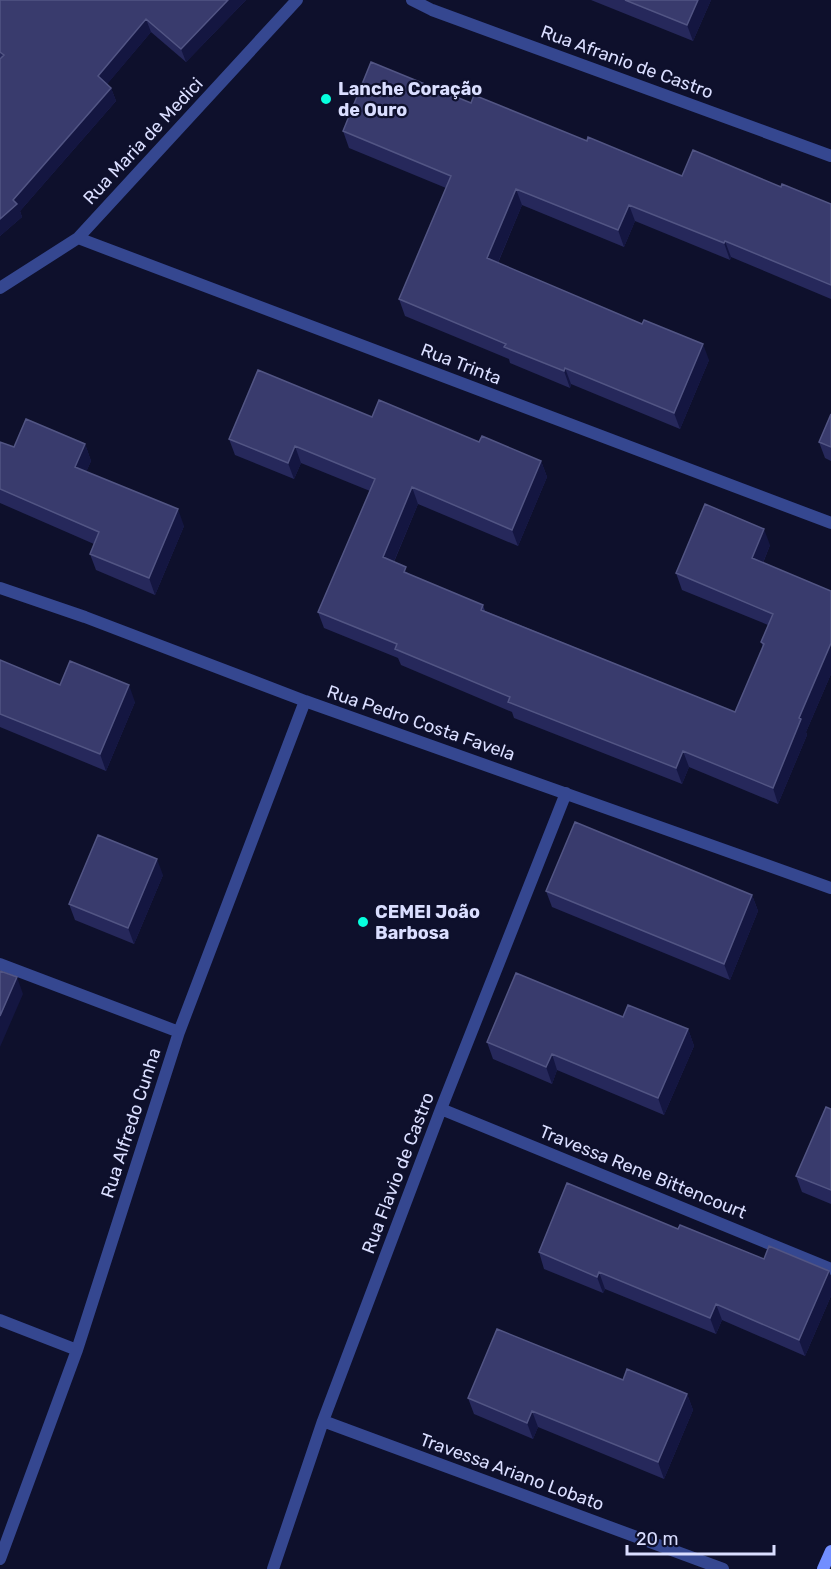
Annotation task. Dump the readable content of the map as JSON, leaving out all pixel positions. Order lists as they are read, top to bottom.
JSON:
{
  "streets": {
    "street": [
      "Rua Afranio de Castro",
      "Rua Maria de Medici",
      "Rua Trinta",
      "Rua Pedro Costa Favela",
      "Rua Alfredo Cunha",
      "Travessa Rene Bittencourt",
      "Rua Flavio de Castro",
      "Travessa Ariano Lobato"
    ]
  },
  "crossings": [
    ["Rua Maria de Medici", "Rua Trinta"],
    ["Rua Pedro Costa Favela", "Rua Alfredo Cunha"],
    ["Rua Pedro Costa Favela", "Rua Flavio de Castro"],
    ["Travessa Rene Bittencourt", "Rua Flavio de Castro"],
    ["Rua Flavio de Castro", "Travessa Ariano Lobato"]
  ],
  "places": ["Lanche Coração de Ouro", "CEMEI João Barbosa"],
  "scale_bar": "20 m"
}
